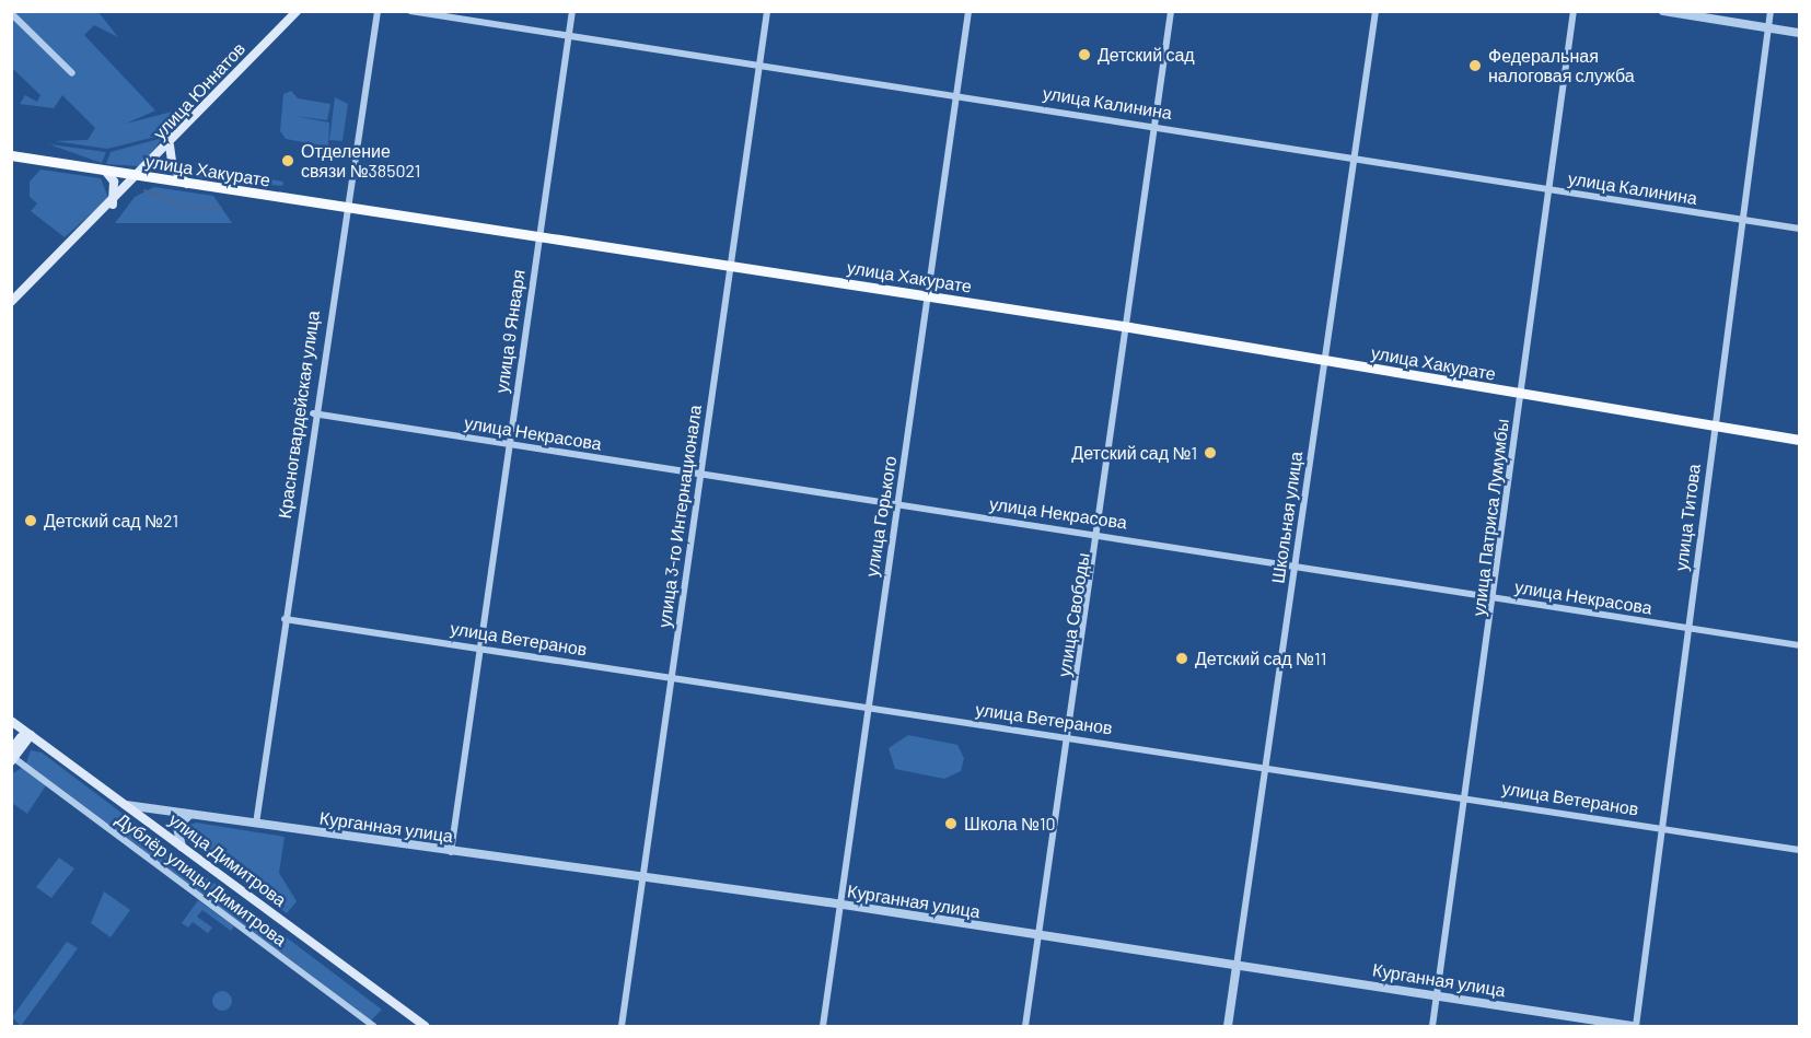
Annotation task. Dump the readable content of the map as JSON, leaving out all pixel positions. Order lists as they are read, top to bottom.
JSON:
{
  "streets": {
    "main road": ["улица Юннатов", "улица Хакурате", "улица Димитрова"],
    "street": [
      "улица Калинина",
      "улица 9 Января",
      "Красногвардейская улица",
      "улица Некрасова",
      "улица 3-го Интернационала",
      "улица Горького",
      "Школьная улица",
      "улица Патриса Лумумбы",
      "улица Титова",
      "улица Свободы",
      "улица Ветеранов",
      "Курганная улица",
      "Дублёр улицы Димитрова"
    ]
  },
  "crossings": [
    ["улица Юннатов", "улица Хакурате"],
    ["улица Калинина", "улица 9 Января"],
    ["улица Калинина", "улица 3-го Интернационала"],
    ["улица Калинина", "улица Горького"],
    ["улица Калинина", "Школьная улица"],
    ["улица Калинина", "улица Патриса Лумумбы"],
    ["улица Калинина", "улица Титова"],
    ["улица Калинина", "улица Свободы"],
    ["улица Хакурате", "улица 9 Января"],
    ["улица Хакурате", "Красногвардейская улица"],
    ["улица Хакурате", "улица 3-го Интернационала"],
    ["улица Хакурате", "улица Горького"],
    ["улица Хакурате", "Школьная улица"],
    ["улица Хакурате", "улица Патриса Лумумбы"],
    ["улица Хакурате", "улица Титова"],
    ["улица Хакурате", "улица Свободы"],
    ["улица 9 Января", "улица Некрасова"],
    ["улица 9 Января", "улица Ветеранов"],
    ["улица 9 Января", "Курганная улица"],
    ["Красногвардейская улица", "улица Некрасова"],
    ["Красногвардейская улица", "улица Ветеранов"],
    ["Красногвардейская улица", "Курганная улица"],
    ["улица Некрасова", "улица 3-го Интернационала"],
    ["улица Некрасова", "улица Горького"],
    ["улица Некрасова", "Школьная улица"],
    ["улица Некрасова", "улица Патриса Лумумбы"],
    ["улица Некрасова", "улица Титова"],
    ["улица Некрасова", "улица Свободы"],
    ["улица 3-го Интернационала", "улица Ветеранов"],
    ["улица 3-го Интернационала", "Курганная улица"],
    ["улица Горького", "улица Ветеранов"],
    ["улица Горького", "Курганная улица"],
    ["Школьная улица", "улица Ветеранов"],
    ["Школьная улица", "Курганная улица"],
    ["улица Патриса Лумумбы", "улица Ветеранов"],
    ["улица Патриса Лумумбы", "Курганная улица"],
    ["улица Титова", "улица Ветеранов"],
    ["улица Титова", "Курганная улица"],
    ["улица Свободы", "улица Ветеранов"],
    ["улица Свободы", "Курганная улица"],
    ["Курганная улица", "улица Димитрова"]
  ],
  "places": [
    "Детский сад",
    "Федеральная налоговая служба",
    "Отделение связи №385021",
    "Детский сад №1",
    "Детский сад №21",
    "Детский сад №11",
    "Школа №10"
  ]
}
